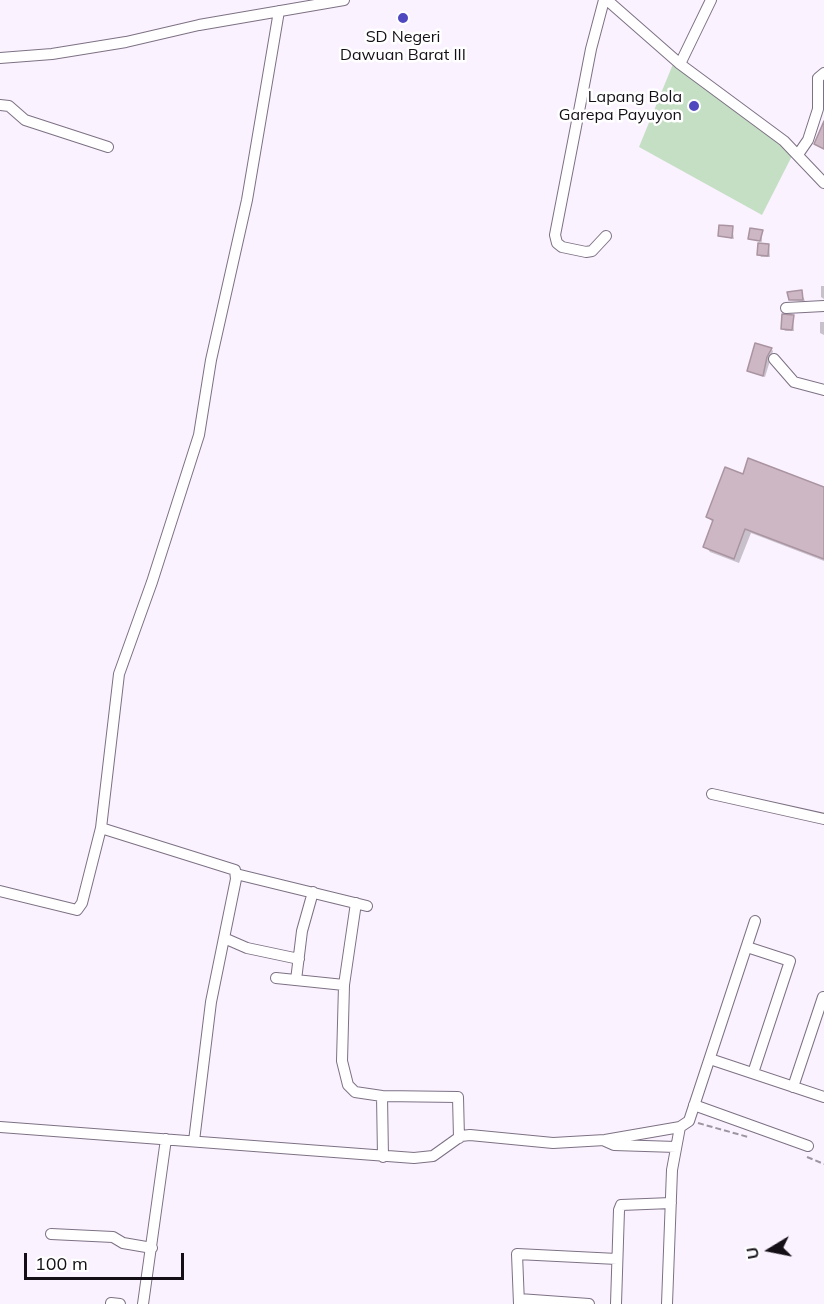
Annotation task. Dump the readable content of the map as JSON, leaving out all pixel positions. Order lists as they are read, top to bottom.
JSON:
{
  "places": ["SD Negeri Dawuan Barat III", "Lapang Bola Garepa Payuyon"],
  "scale_bar": "100 m",
  "north": "left"
}
